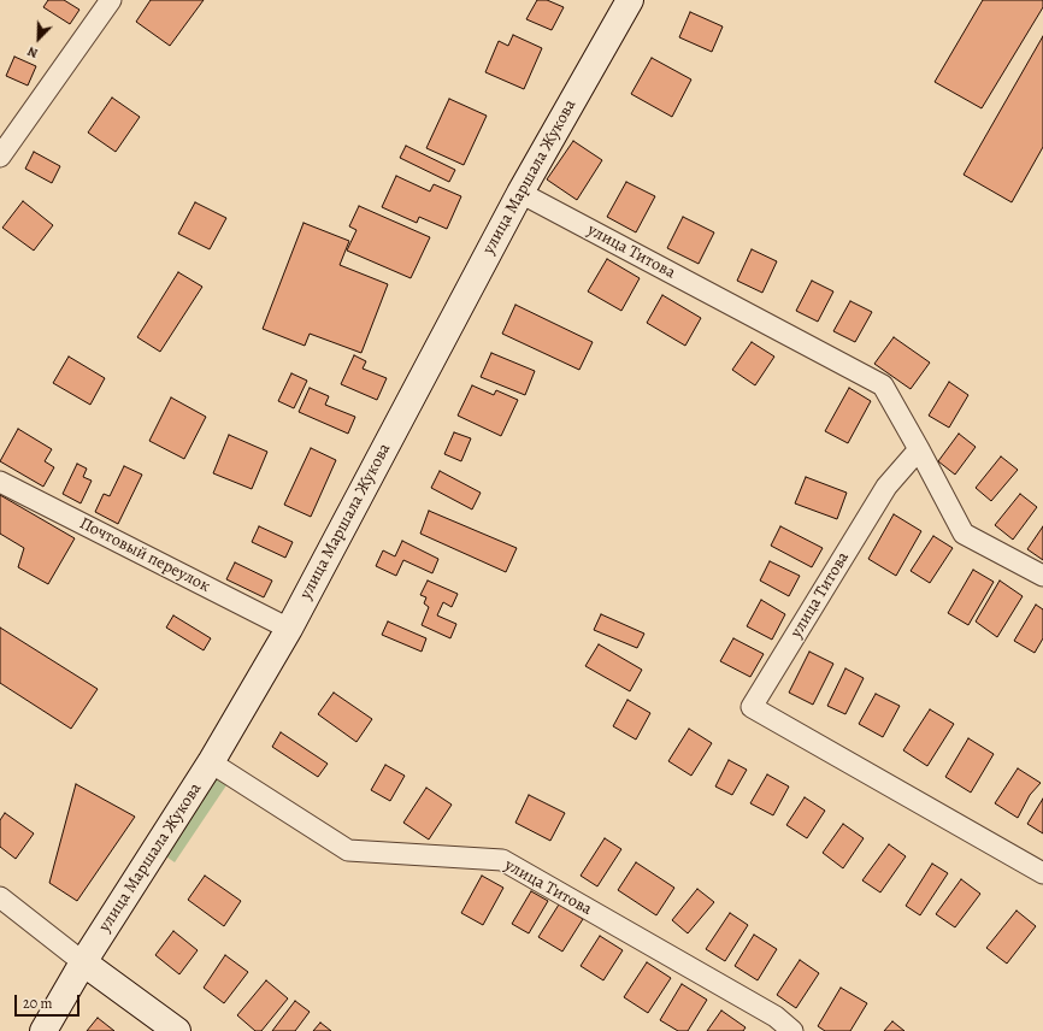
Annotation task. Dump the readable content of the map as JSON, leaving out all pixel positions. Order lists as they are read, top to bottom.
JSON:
{
  "streets": {
    "street": ["улица Маршала Жукова", "улица Титова", "Почтовый переулок"]
  },
  "crossings": [
    ["улица Маршала Жукова", "улица Титова"],
    ["улица Маршала Жукова", "Почтовый переулок"]
  ],
  "scale_bar": "20 m",
  "north": "bottom left"
}
